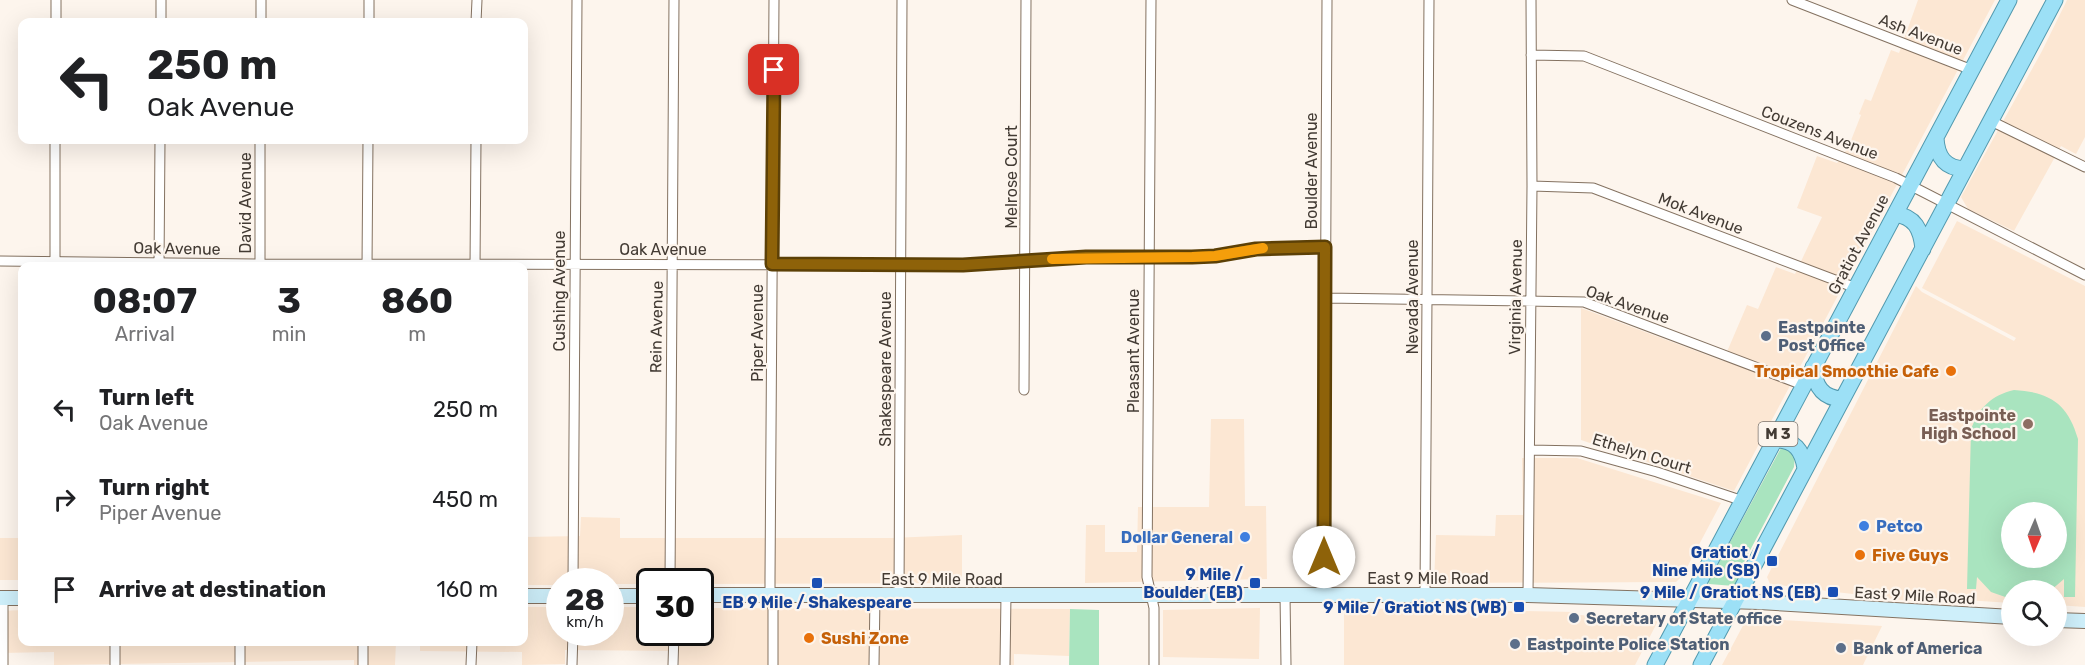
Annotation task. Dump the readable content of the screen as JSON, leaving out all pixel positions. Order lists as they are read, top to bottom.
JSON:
{
  "streets": {
    "main road": ["Gratiot Avenue", "M 3", "East 9 Mile Road"],
    "street": [
      "Ash Avenue",
      "Couzens Avenue",
      "Boulder Avenue",
      "Melrose Court",
      "David Avenue",
      "Mok Avenue",
      "Oak Avenue",
      "Cushing Avenue",
      "Nevada Avenue",
      "Virginia Avenue",
      "Rein Avenue",
      "Piper Avenue",
      "Pleasant Avenue",
      "Shakespeare Avenue",
      "Ethelyn Court"
    ]
  },
  "crossings": [
    ["Ash Avenue", "Gratiot Avenue"],
    ["Couzens Avenue", "Gratiot Avenue"],
    ["Couzens Avenue", "Virginia Avenue"],
    ["Couzens Avenue", "M 3"],
    ["Boulder Avenue", "Oak Avenue"],
    ["Boulder Avenue", "East 9 Mile Road"],
    ["Melrose Court", "Oak Avenue"],
    ["Mok Avenue", "Gratiot Avenue"],
    ["Mok Avenue", "Virginia Avenue"],
    ["Gratiot Avenue", "Oak Avenue"],
    ["Gratiot Avenue", "Ethelyn Court"],
    ["Gratiot Avenue", "East 9 Mile Road"],
    ["Oak Avenue", "Cushing Avenue"],
    ["Oak Avenue", "Nevada Avenue"],
    ["Oak Avenue", "Virginia Avenue"],
    ["Oak Avenue", "Rein Avenue"],
    ["Oak Avenue", "Piper Avenue"],
    ["Oak Avenue", "Pleasant Avenue"],
    ["Oak Avenue", "Shakespeare Avenue"],
    ["Nevada Avenue", "East 9 Mile Road"],
    ["Virginia Avenue", "Ethelyn Court"],
    ["Virginia Avenue", "East 9 Mile Road"],
    ["Piper Avenue", "East 9 Mile Road"],
    ["Pleasant Avenue", "East 9 Mile Road"],
    ["Shakespeare Avenue", "East 9 Mile Road"],
    ["M 3", "East 9 Mile Road"]
  ],
  "places": {
    "other": [
      "Eastpointe Post Office",
      "Tropical Smoothie Cafe",
      "Eastpointe High School",
      "Petco",
      "Dollar General",
      "Five Guys",
      "Secretary of State office",
      "Sushi Zone",
      "Eastpointe Police Station",
      "Bank of America"
    ],
    "transit": [
      "Gratiot / Nine Mile (SB)",
      "EB 9 Mile / Shakespeare",
      "9 Mile / Boulder (EB)",
      "9 Mile / Gratiot NS (EB)",
      "9 Mile / Gratiot NS (WB)"
    ]
  },
  "north": "bottom",
  "page": {
    "turn": ["250 m", "Oak Avenue"],
    "eta": [
      "08:07",
      "Arrival",
      "3",
      "min",
      "860",
      "m"
    ],
    "list": [
      {
        "name": "Turn left",
        "note": "Oak Avenue",
        "value": "250 m"
      },
      {
        "name": "Turn right",
        "note": "Piper Avenue",
        "value": "450 m"
      },
      {
        "name": "Arrive at destination",
        "value": "160 m"
      }
    ],
    "speed": "28 km/h",
    "limit": "30"
  }
}
